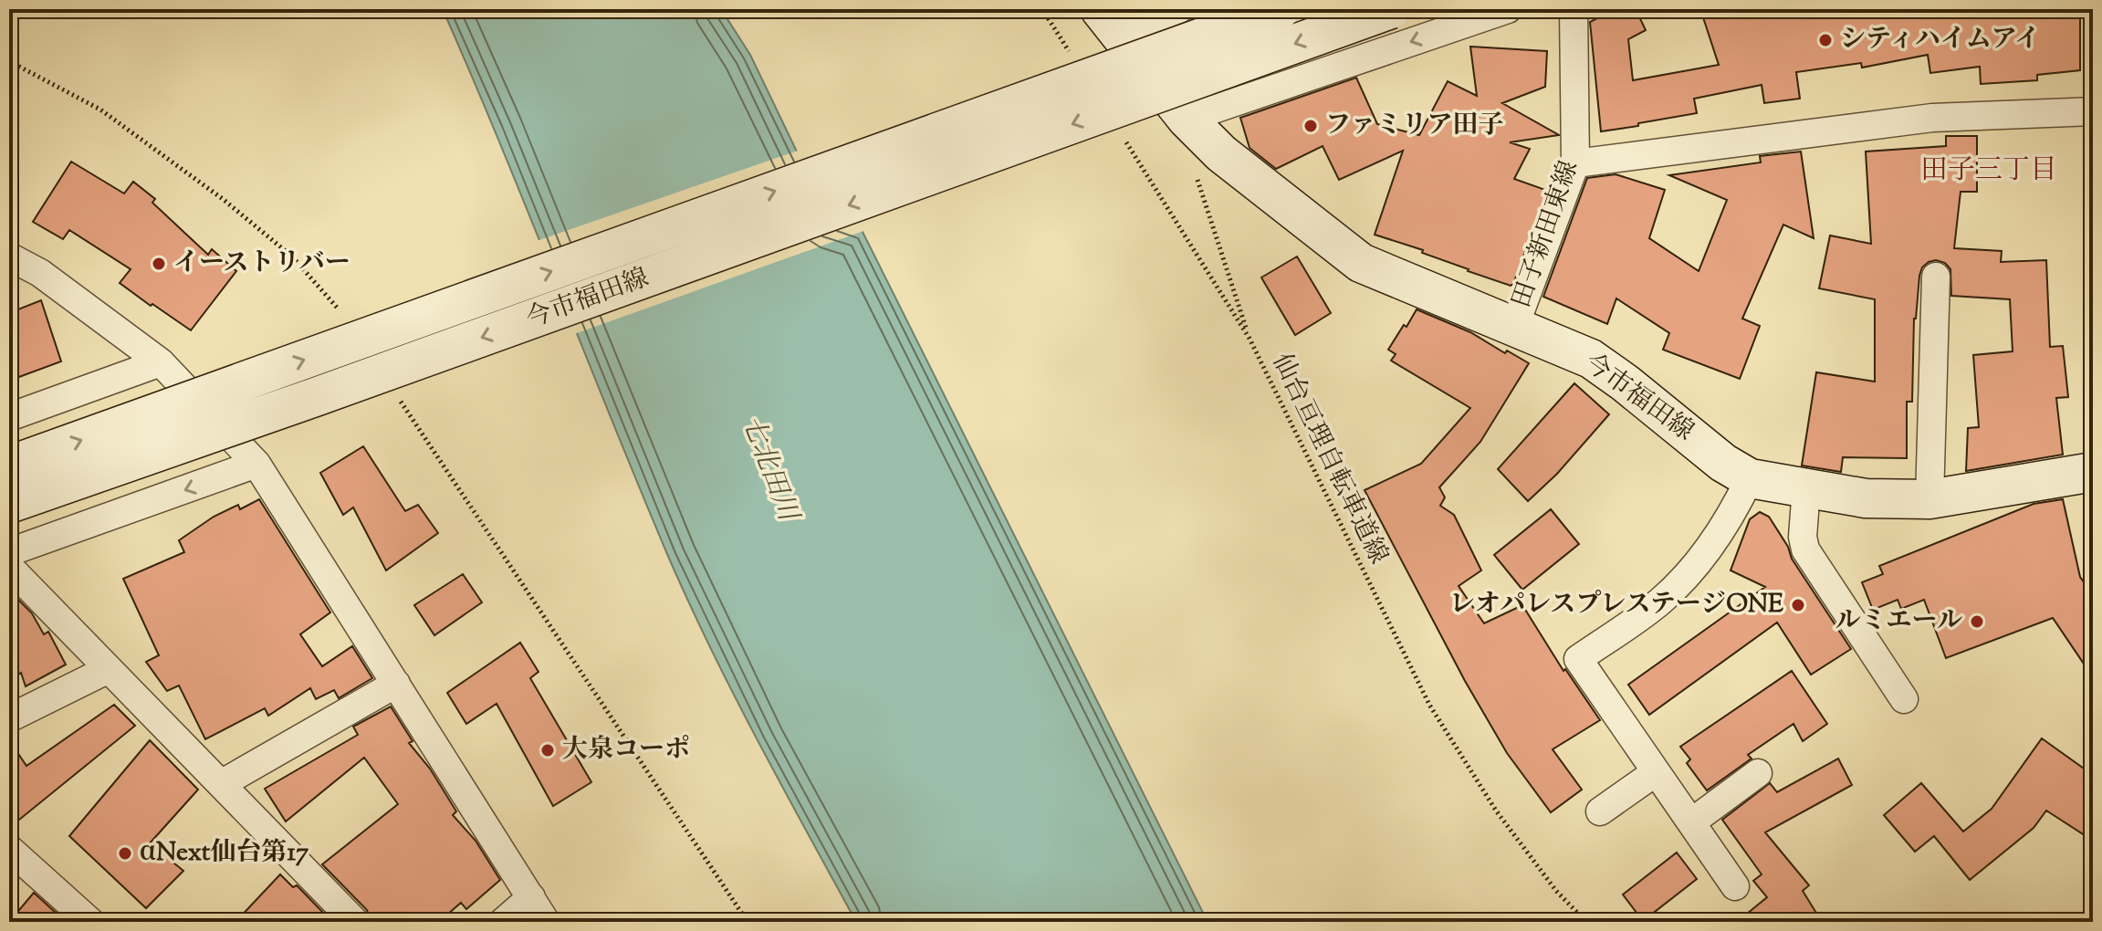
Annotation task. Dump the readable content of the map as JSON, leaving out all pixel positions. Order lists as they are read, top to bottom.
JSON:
{
  "streets": {
    "main road": ["今市福田線"],
    "street": ["田子新田東線"],
    "path": ["仙台亘理自転車道線"]
  },
  "crossings": [
    ["田子新田東線", "今市福田線"]
  ],
  "districts": ["田子三丁目"],
  "water": ["七北田川"],
  "places": [
    "シティハイムアイ",
    "ファミリア田子",
    "イーストリバー",
    "レオパレスプレステージONE",
    "ルミエール",
    "大泉コーポ",
    "αNext仙台第17"
  ]
}
